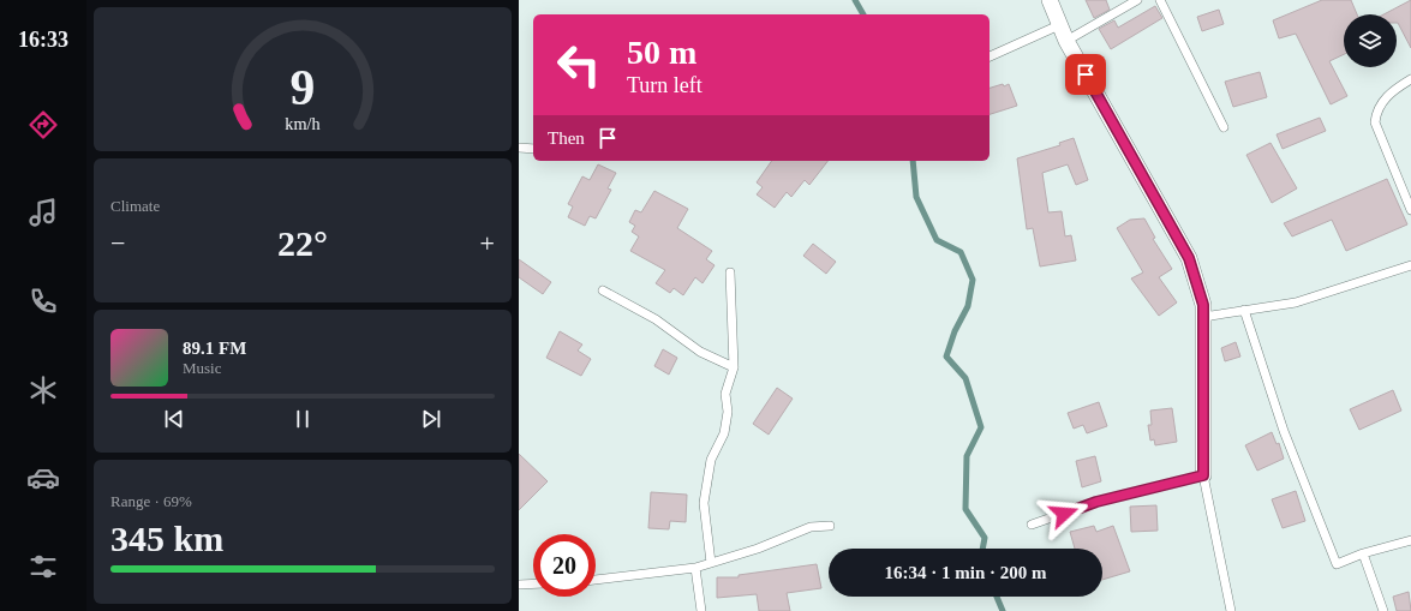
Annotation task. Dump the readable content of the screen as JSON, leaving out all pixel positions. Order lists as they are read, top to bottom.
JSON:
{
  "page": {
    "tabs": "16:33",
    "turn": ["50 m", "Turn left"],
    "then": "Then",
    "tile": [
      "Climate",
      ["Range · 69%", "345 km"]
    ],
    "heat": ["−", "22°", "+"],
    "song": ["89.1 FM", "Music"],
    "limit": "20",
    "trip": "16:34 · 1 min · 200 m",
    "gauge": ["9", "km/h"]
  }
}
